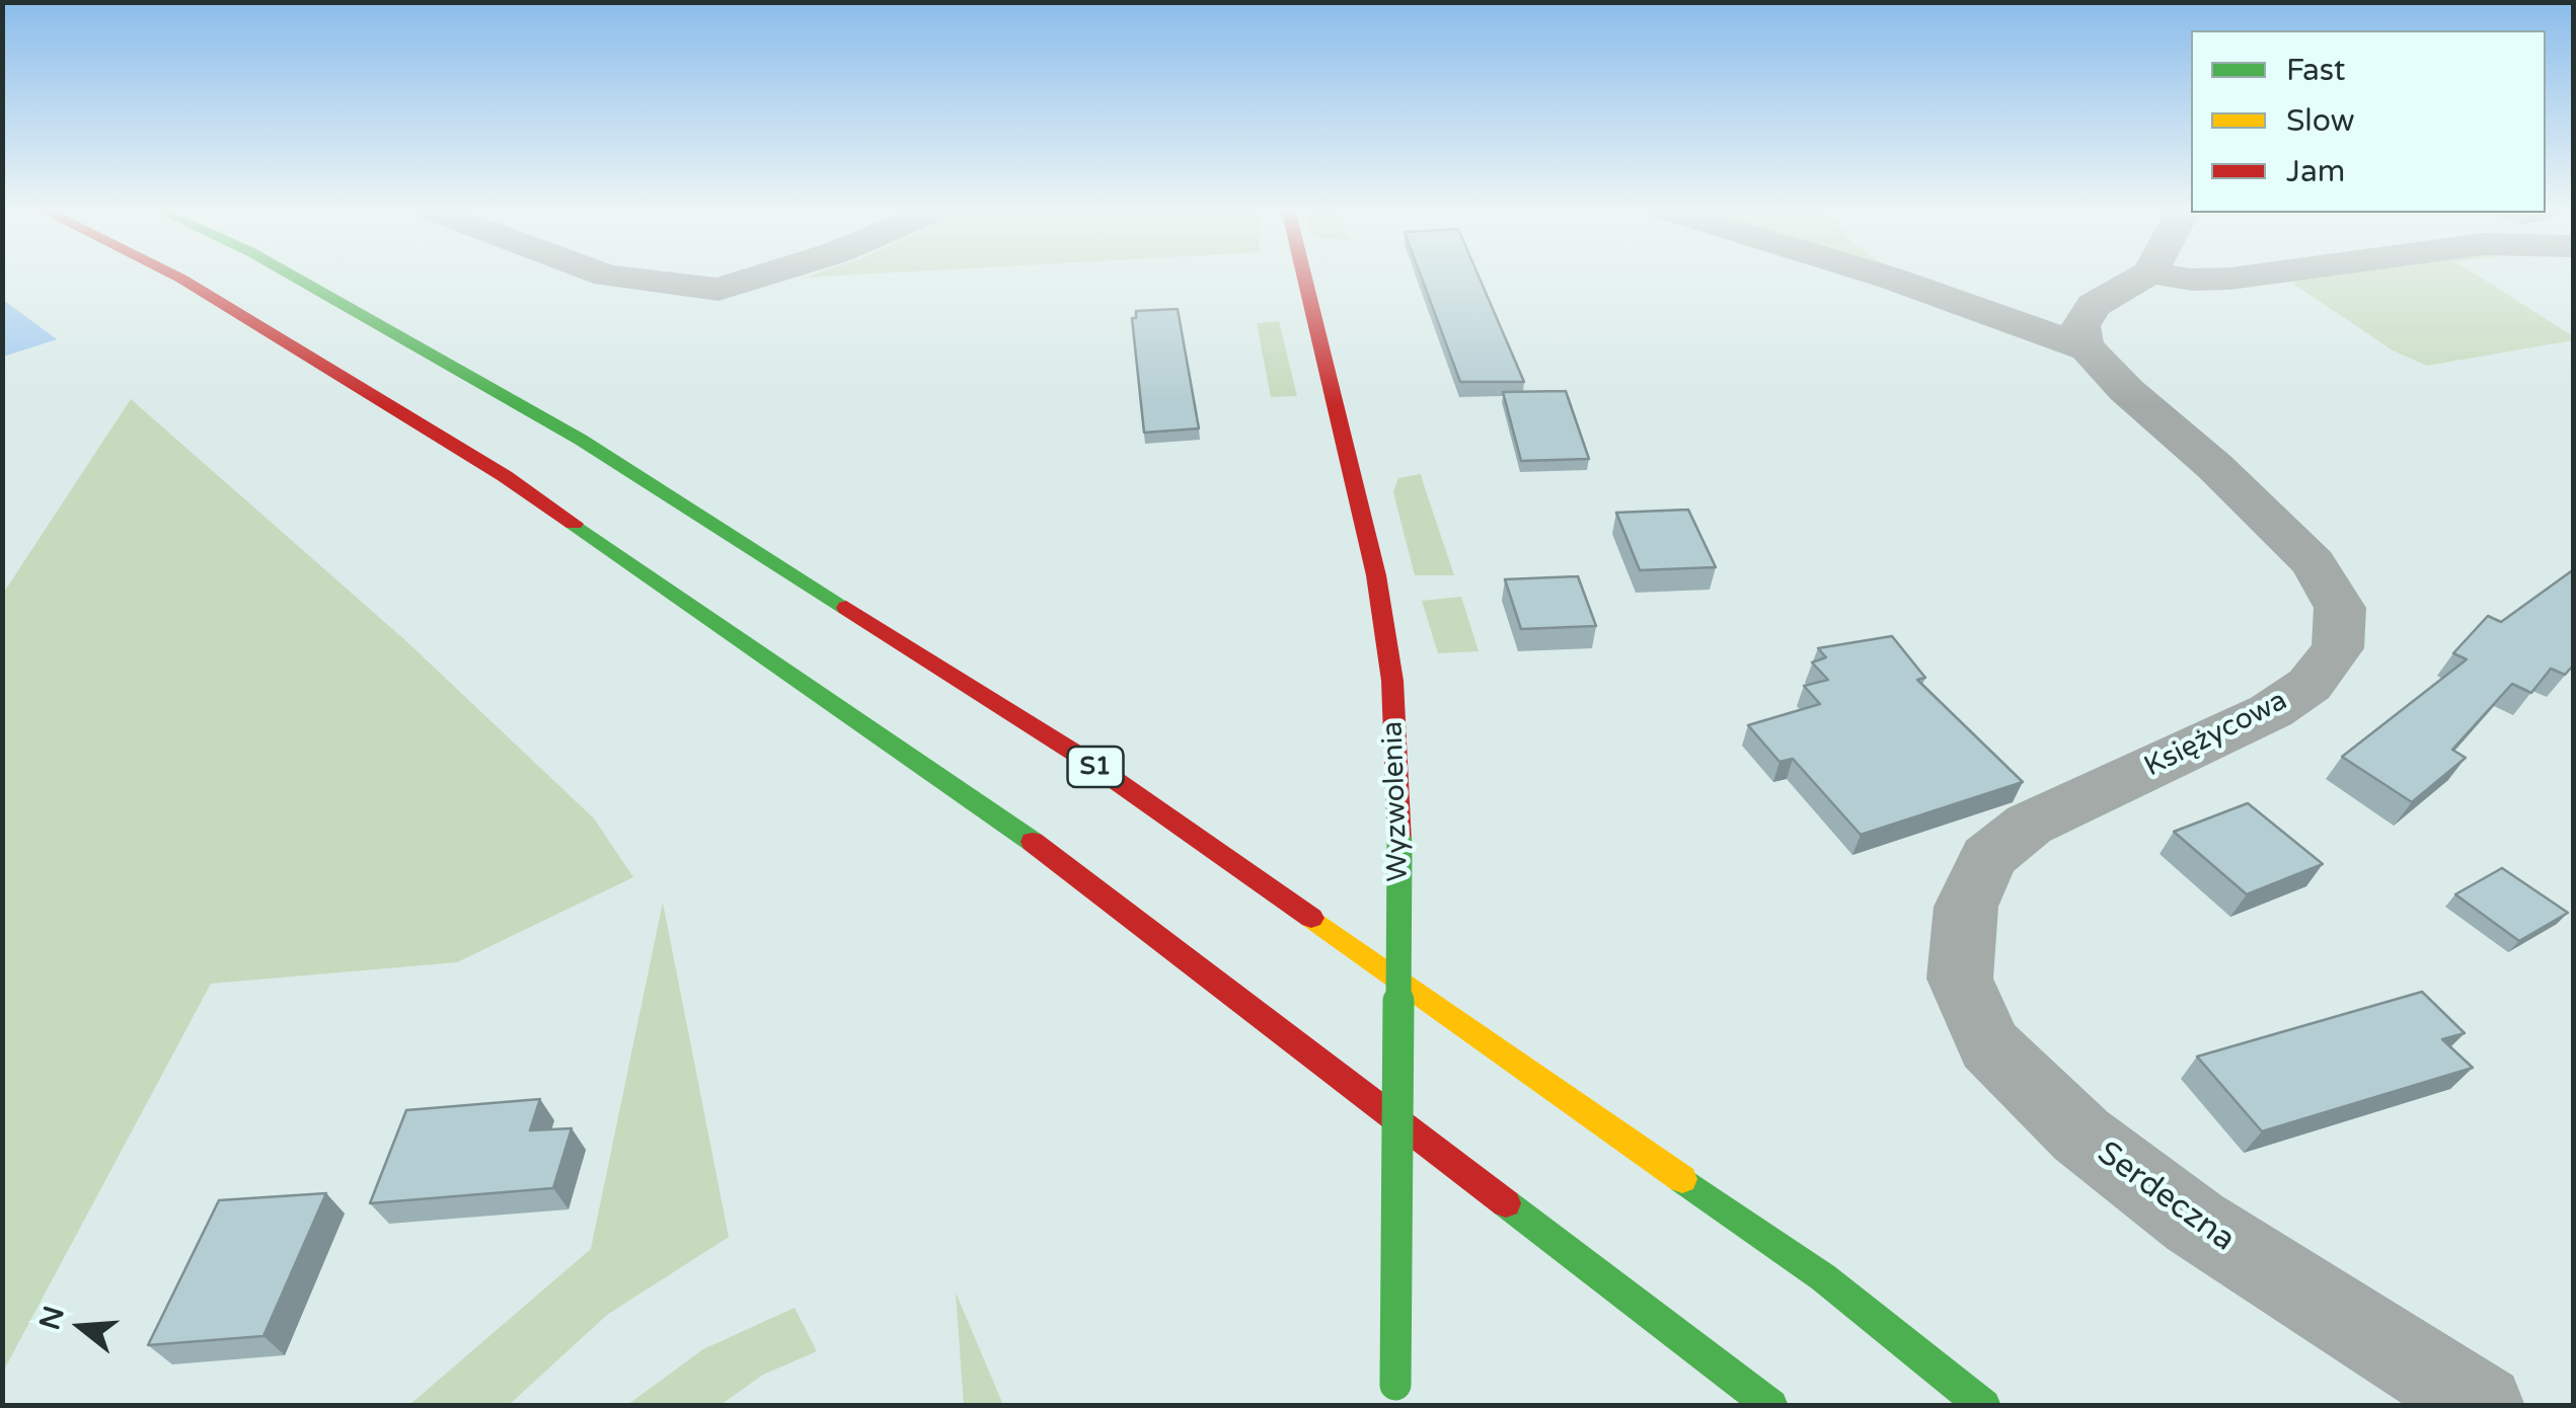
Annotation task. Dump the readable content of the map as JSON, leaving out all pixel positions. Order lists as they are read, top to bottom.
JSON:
{
  "streets": {
    "main road": ["S1", "Wyzwolenia"],
    "street": ["Księżycowa", "Serdeczna"]
  },
  "crossings": [
    ["Księżycowa", "Serdeczna"]
  ],
  "legend": ["Fast", "Slow", "Jam"],
  "north": "left"
}
